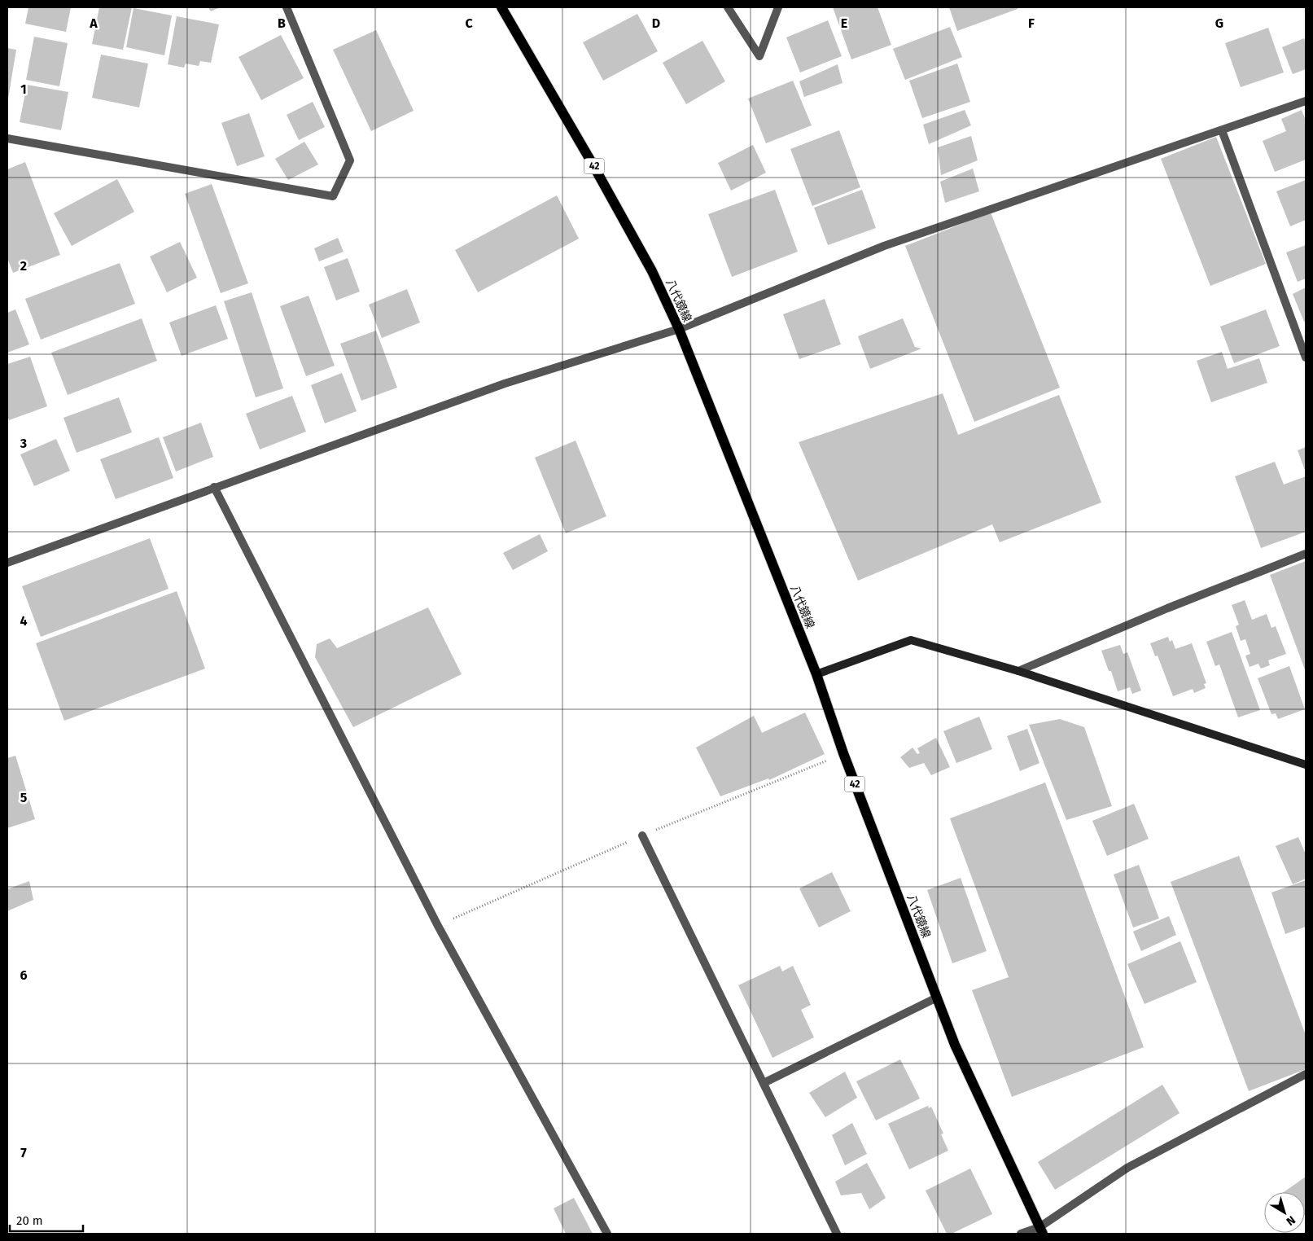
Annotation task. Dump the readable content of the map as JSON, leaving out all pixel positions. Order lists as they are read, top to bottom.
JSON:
{
  "streets": {
    "main road": ["42", "八代鏡線"]
  },
  "scale_bar": "20 m",
  "north": "bottom right",
  "grid": {
    "columns": [
      "A",
      "B",
      "C",
      "D",
      "E",
      "F",
      "G"
    ],
    "rows": [
      "1",
      "2",
      "3",
      "4",
      "5",
      "6",
      "7"
    ]
  }
}
